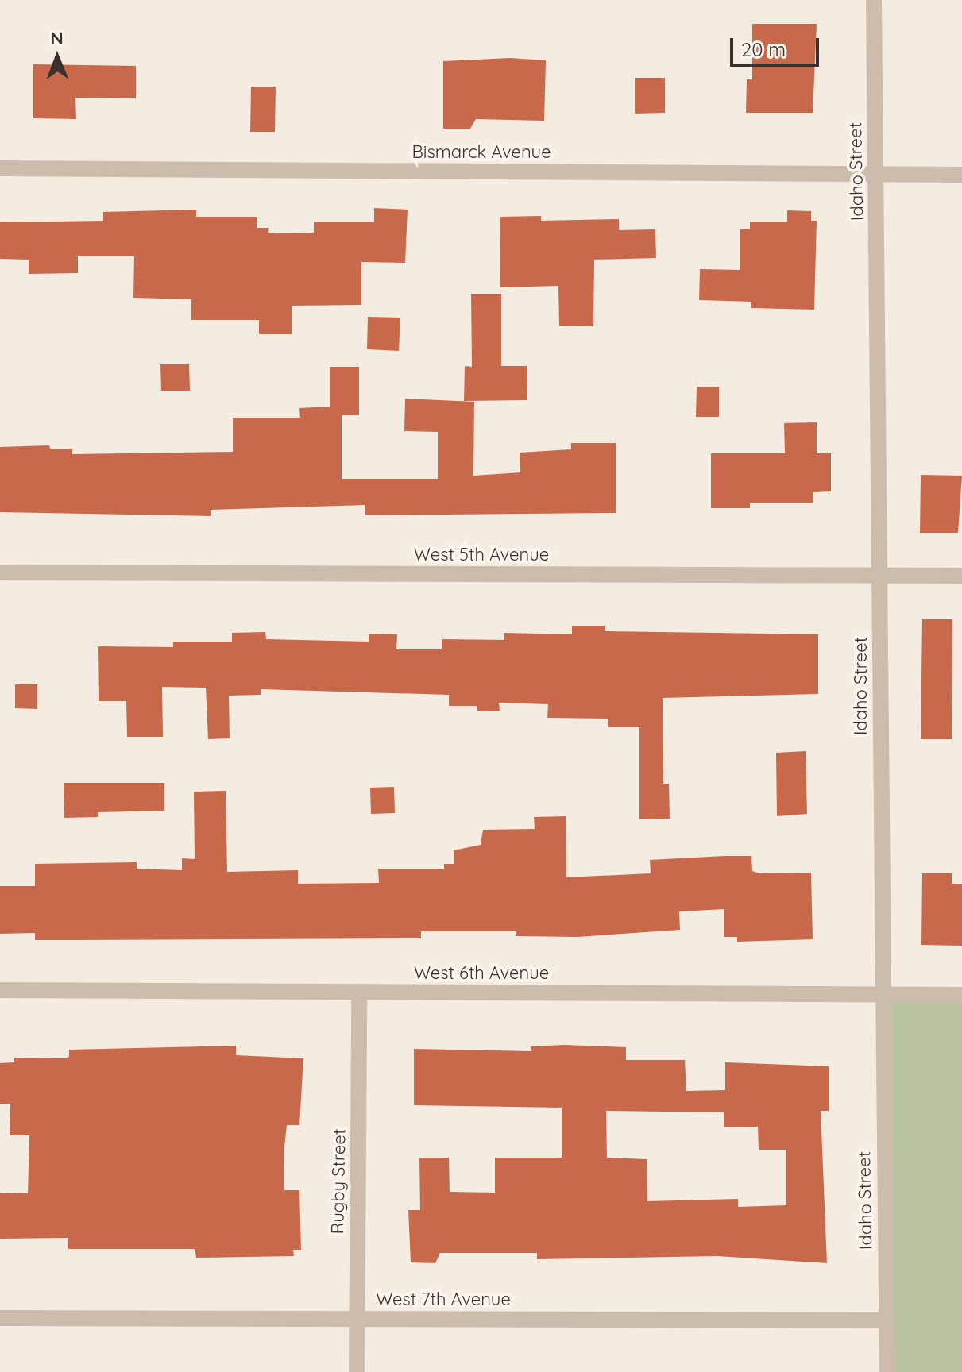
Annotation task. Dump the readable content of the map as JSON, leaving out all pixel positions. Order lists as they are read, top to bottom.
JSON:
{
  "streets": {
    "street": [
      "Bismarck Avenue",
      "Idaho Street",
      "West 5th Avenue",
      "West 6th Avenue",
      "Rugby Street",
      "West 7th Avenue"
    ]
  },
  "crossings": [
    ["Bismarck Avenue", "Idaho Street"],
    ["Idaho Street", "West 5th Avenue"],
    ["Idaho Street", "West 6th Avenue"],
    ["Idaho Street", "West 7th Avenue"],
    ["West 6th Avenue", "Rugby Street"],
    ["Rugby Street", "West 7th Avenue"]
  ],
  "scale_bar": "20 m",
  "north": "top"
}
